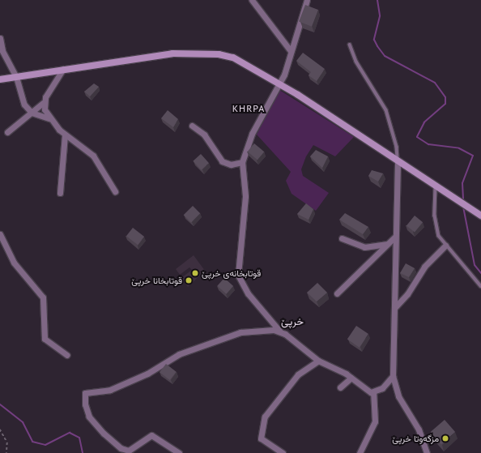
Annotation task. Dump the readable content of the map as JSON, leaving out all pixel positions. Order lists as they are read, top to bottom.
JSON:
{
  "districts": ["KHRPA", "خرپێ"],
  "places": ["قوتابخانەی خرپێ", "قوتابخانا خرپێ", "مزگەوتا خرپێ"]
}
